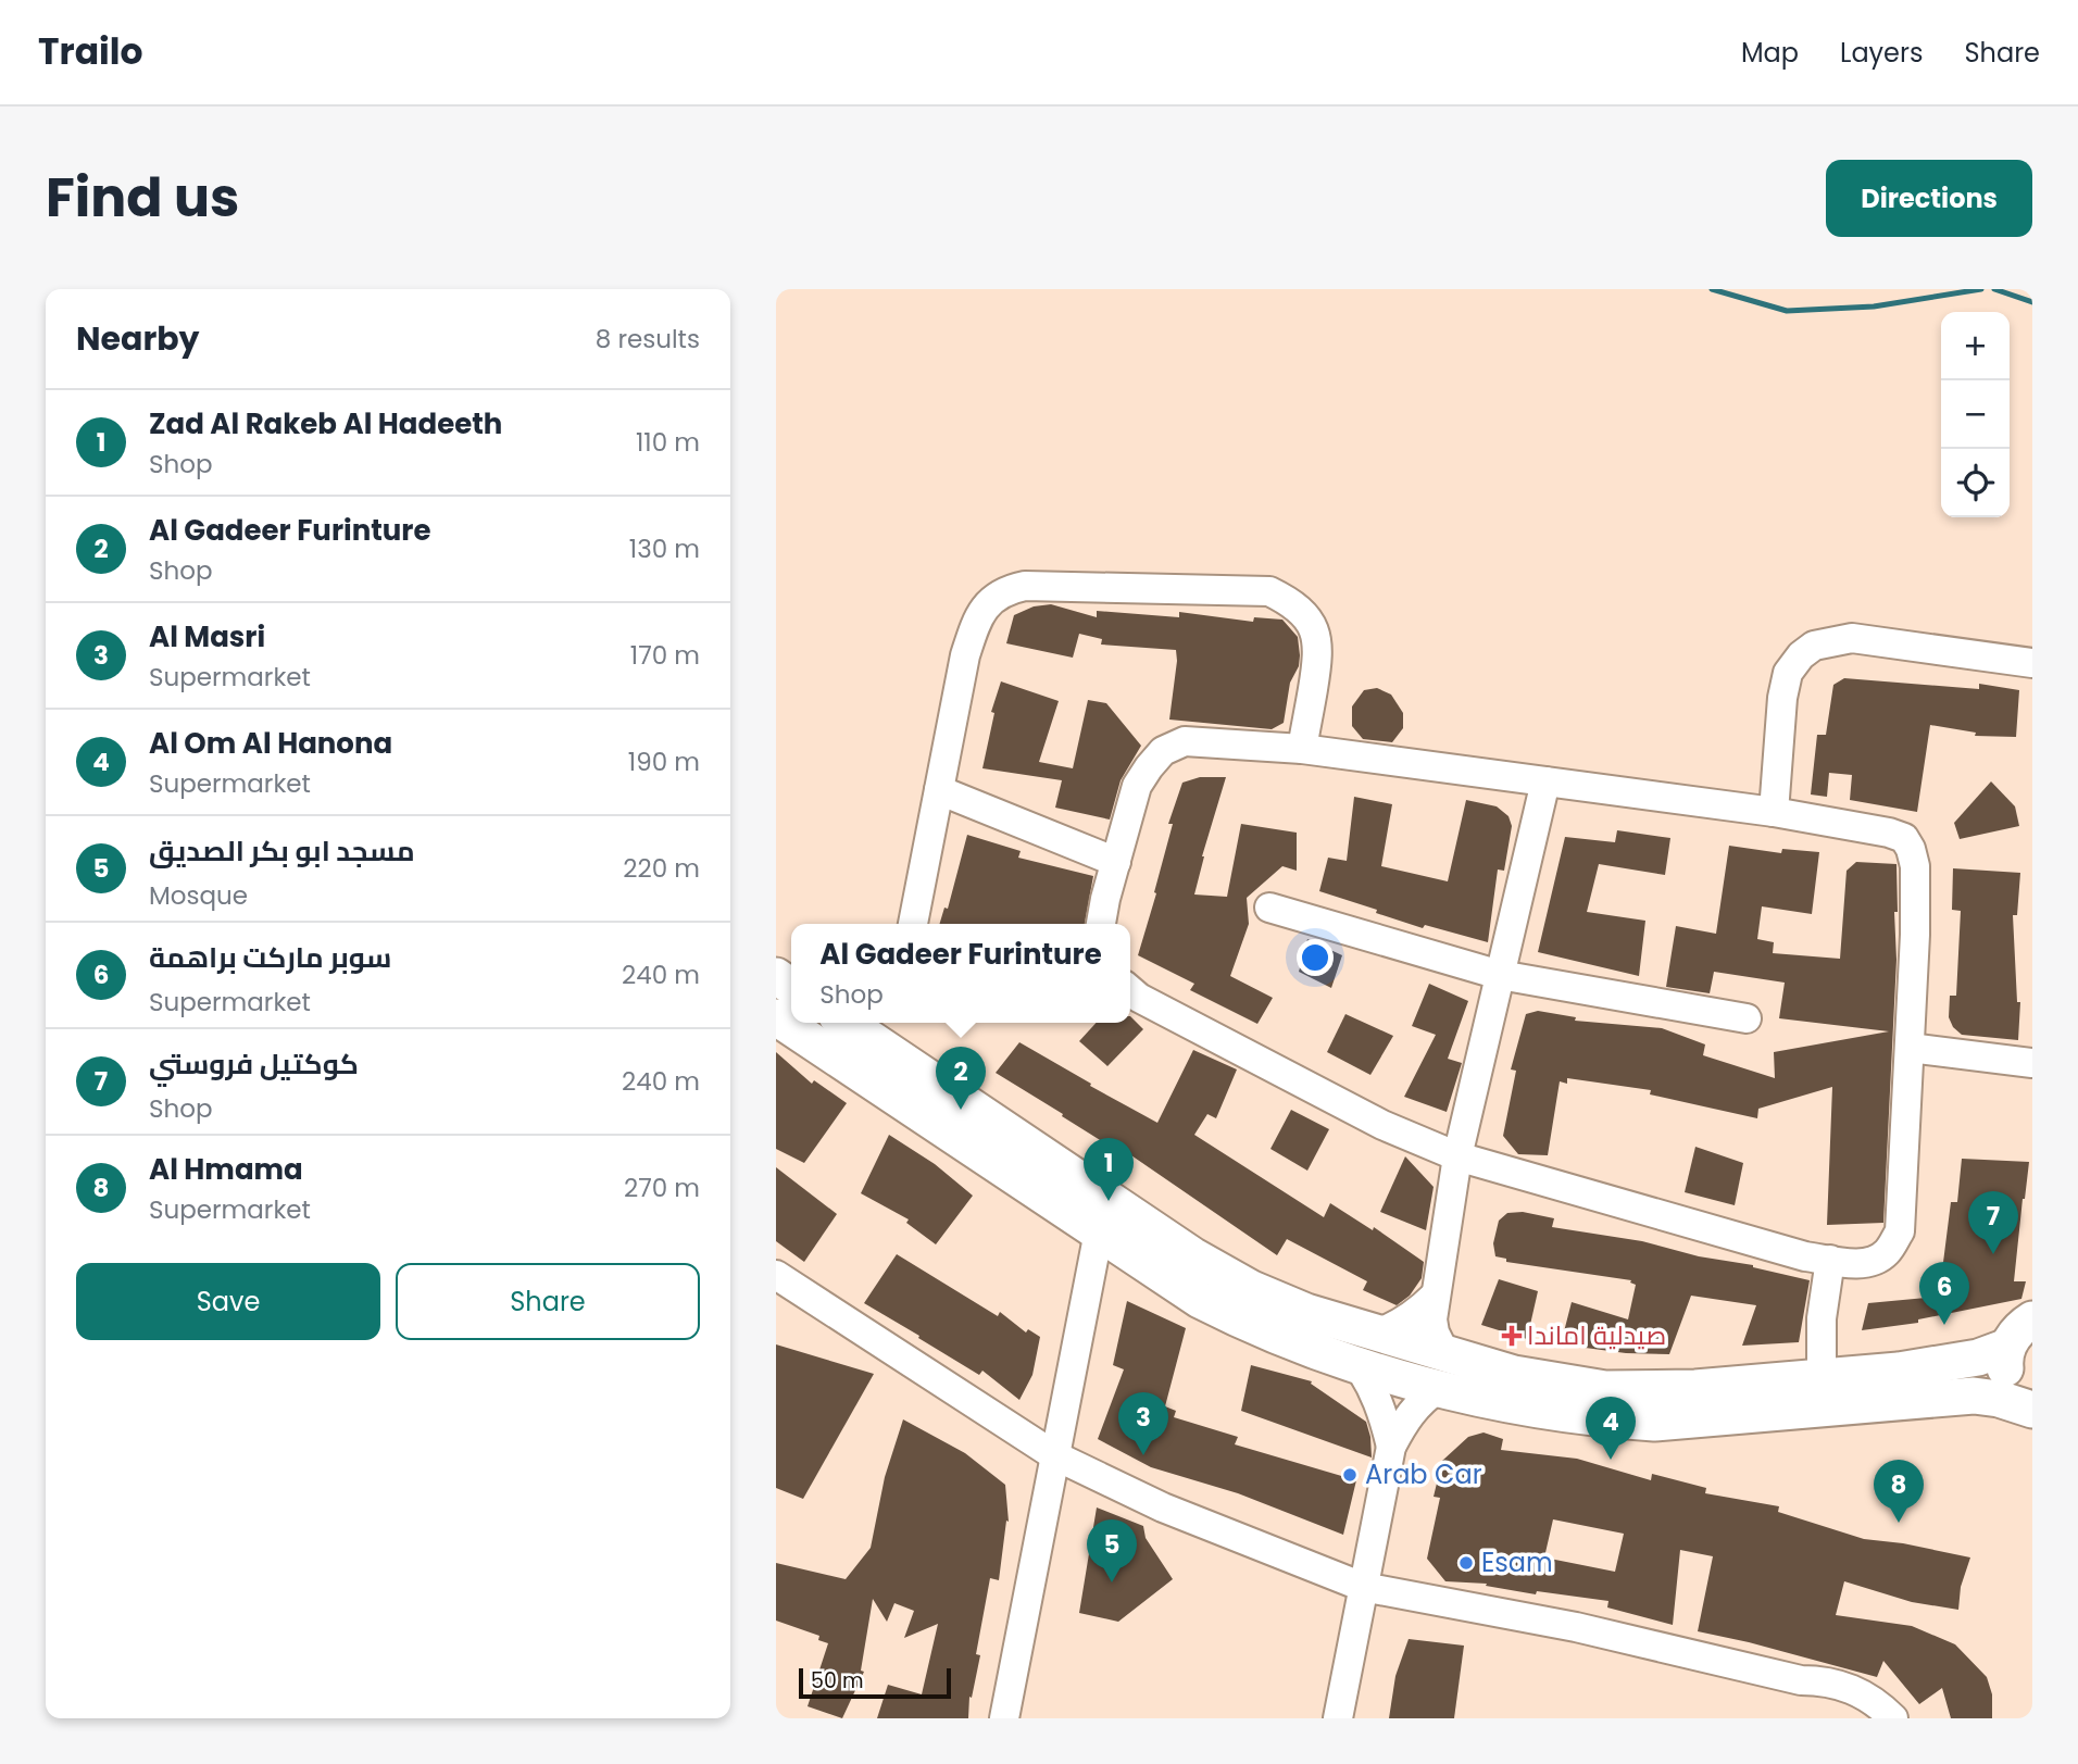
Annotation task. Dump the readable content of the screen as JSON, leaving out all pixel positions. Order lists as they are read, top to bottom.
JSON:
{
  "places": {
    "health": ["صيدلية اماندا"],
    "other": ["Arab Car", "Esam"]
  },
  "scale_bar": "50 m",
  "page": {
    "header": "Trailo",
    "nav": ["Map", "Layers", "Share"],
    "title": "Find us",
    "buttons": [
      "Directions",
      ["Save", "Share"]
    ],
    "heading": ["Nearby", "8 results"],
    "map_buttons": ["+", "−"],
    "list": [
      {
        "mark": "1",
        "name": "Zad Al Rakeb Al Hadeeth",
        "note": "Shop",
        "value": "110 m"
      },
      {
        "mark": "2",
        "name": "Al Gadeer Furinture",
        "note": "Shop",
        "value": "130 m"
      },
      {
        "mark": "3",
        "name": "Al Masri",
        "note": "Supermarket",
        "value": "170 m"
      },
      {
        "mark": "4",
        "name": "Al Om Al Hanona",
        "note": "Supermarket",
        "value": "190 m"
      },
      {
        "mark": "5",
        "name": "مسجد ابو بكر الصديق",
        "note": "Mosque",
        "value": "220 m"
      },
      {
        "mark": "6",
        "name": "سوبر ماركت براهمة",
        "note": "Supermarket",
        "value": "240 m"
      },
      {
        "mark": "7",
        "name": "كوكتيل فروستي",
        "note": "Shop",
        "value": "240 m"
      },
      {
        "mark": "8",
        "name": "Al Hmama",
        "note": "Supermarket",
        "value": "270 m"
      }
    ],
    "popup": ["Al Gadeer Furinture", "Shop"],
    "pins": [
      "2",
      "1",
      "7",
      "6",
      "3",
      "4",
      "8",
      "5"
    ],
    "scale": "50 m"
  }
}
